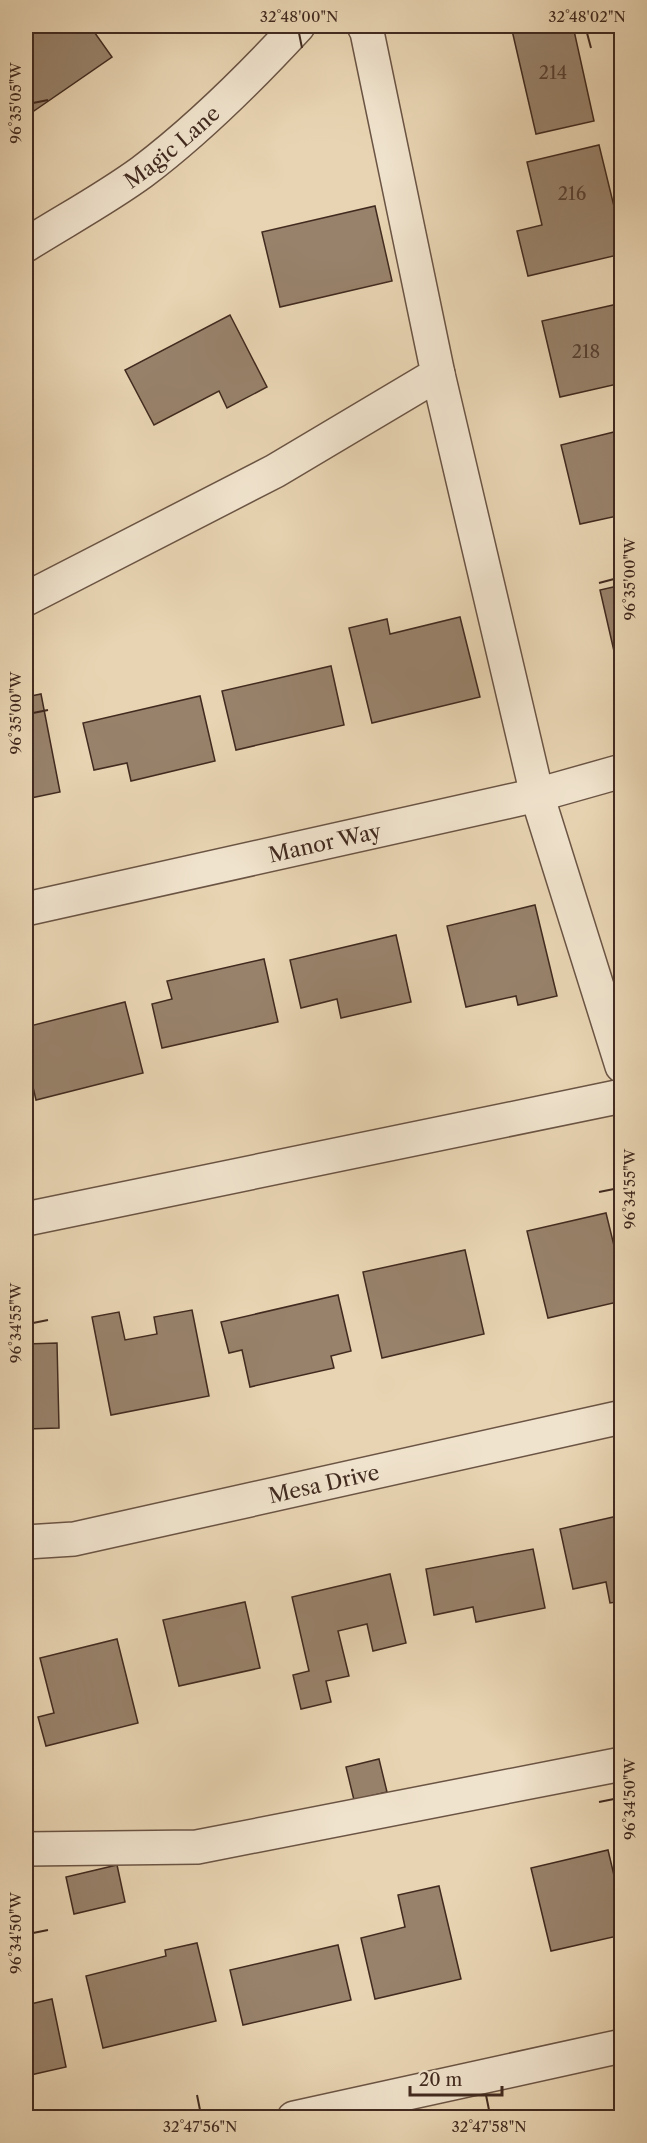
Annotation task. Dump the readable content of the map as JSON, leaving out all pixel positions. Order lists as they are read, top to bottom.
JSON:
{
  "streets": {
    "street": ["Magic Lane", "Manor Way", "Mesa Drive"]
  },
  "house_numbers": ["214", "216", "218"],
  "scale_bar": "20 m",
  "coordinates": [
    "32°48'00\"N",
    "32°48'02\"N",
    "96°35'05\"W",
    "96°35'00\"W",
    "96°34'55\"W",
    "96°34'50\"W",
    "32°47'56\"N",
    "32°47'58\"N"
  ]
}
